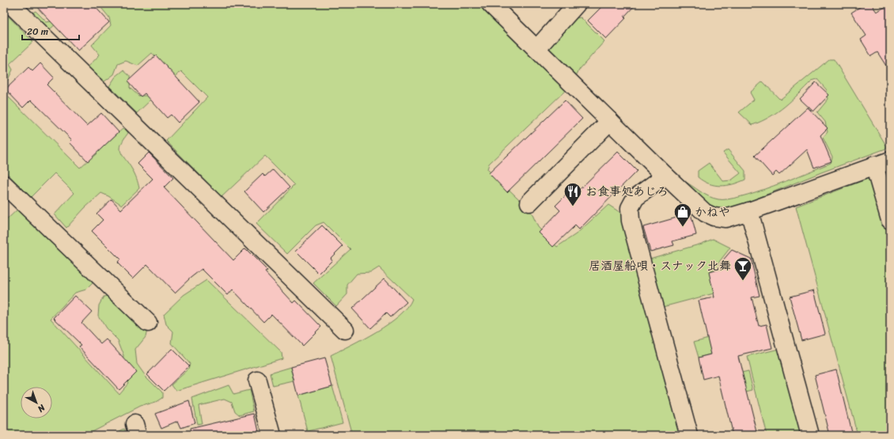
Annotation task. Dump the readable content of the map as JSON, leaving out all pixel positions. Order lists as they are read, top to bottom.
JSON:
{
  "places": {
    "restaurant": ["お食事処あじろ"],
    "shop": ["かねや"],
    "bar": ["居酒屋船唄・スナック北舞"]
  },
  "scale_bar": "20 m",
  "north": "bottom right"
}
